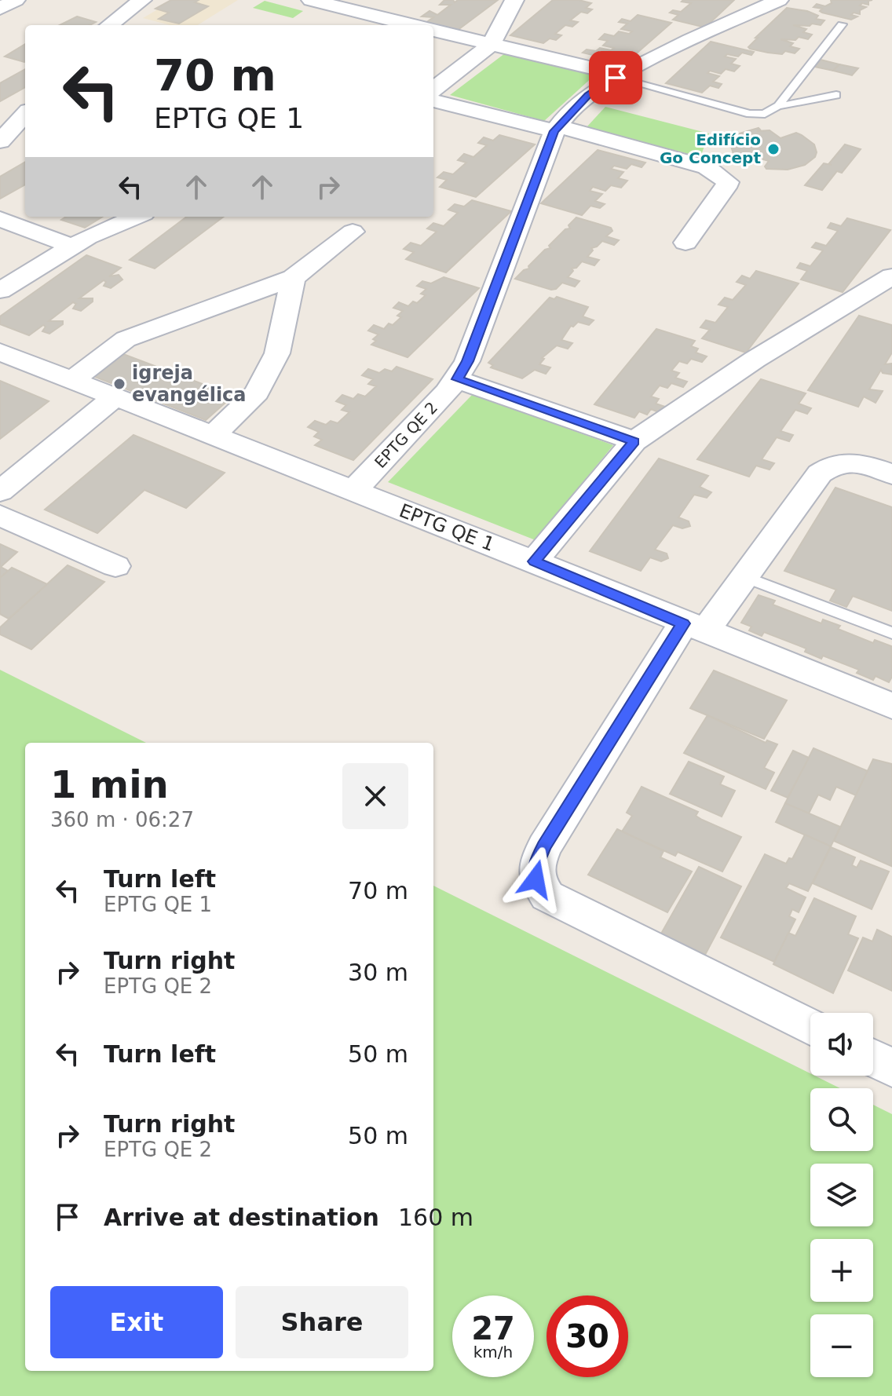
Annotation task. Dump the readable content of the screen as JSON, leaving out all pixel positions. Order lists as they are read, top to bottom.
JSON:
{
  "streets": {
    "street": ["EPTG QE 2", "EPTG QE 1"]
  },
  "crossings": [
    ["EPTG QE 2", "EPTG QE 1"]
  ],
  "places": ["Edifício Go Concept", "igreja evangélica"],
  "page": {
    "turn": ["70 m", "EPTG QE 1"],
    "heading": ["1 min", "360 m · 06:27"],
    "list": [
      {
        "name": "Turn left",
        "note": "EPTG QE 1",
        "value": "70 m"
      },
      {
        "name": "Turn right",
        "note": "EPTG QE 2",
        "value": "30 m"
      },
      {
        "name": "Turn left",
        "value": "50 m"
      },
      {
        "name": "Turn right",
        "note": "EPTG QE 2",
        "value": "50 m"
      },
      {
        "name": "Arrive at destination",
        "value": "160 m"
      }
    ],
    "map_buttons": ["+", "−"],
    "buttons": ["Exit", "Share"],
    "speed": "27 km/h",
    "limit": "30"
  }
}
